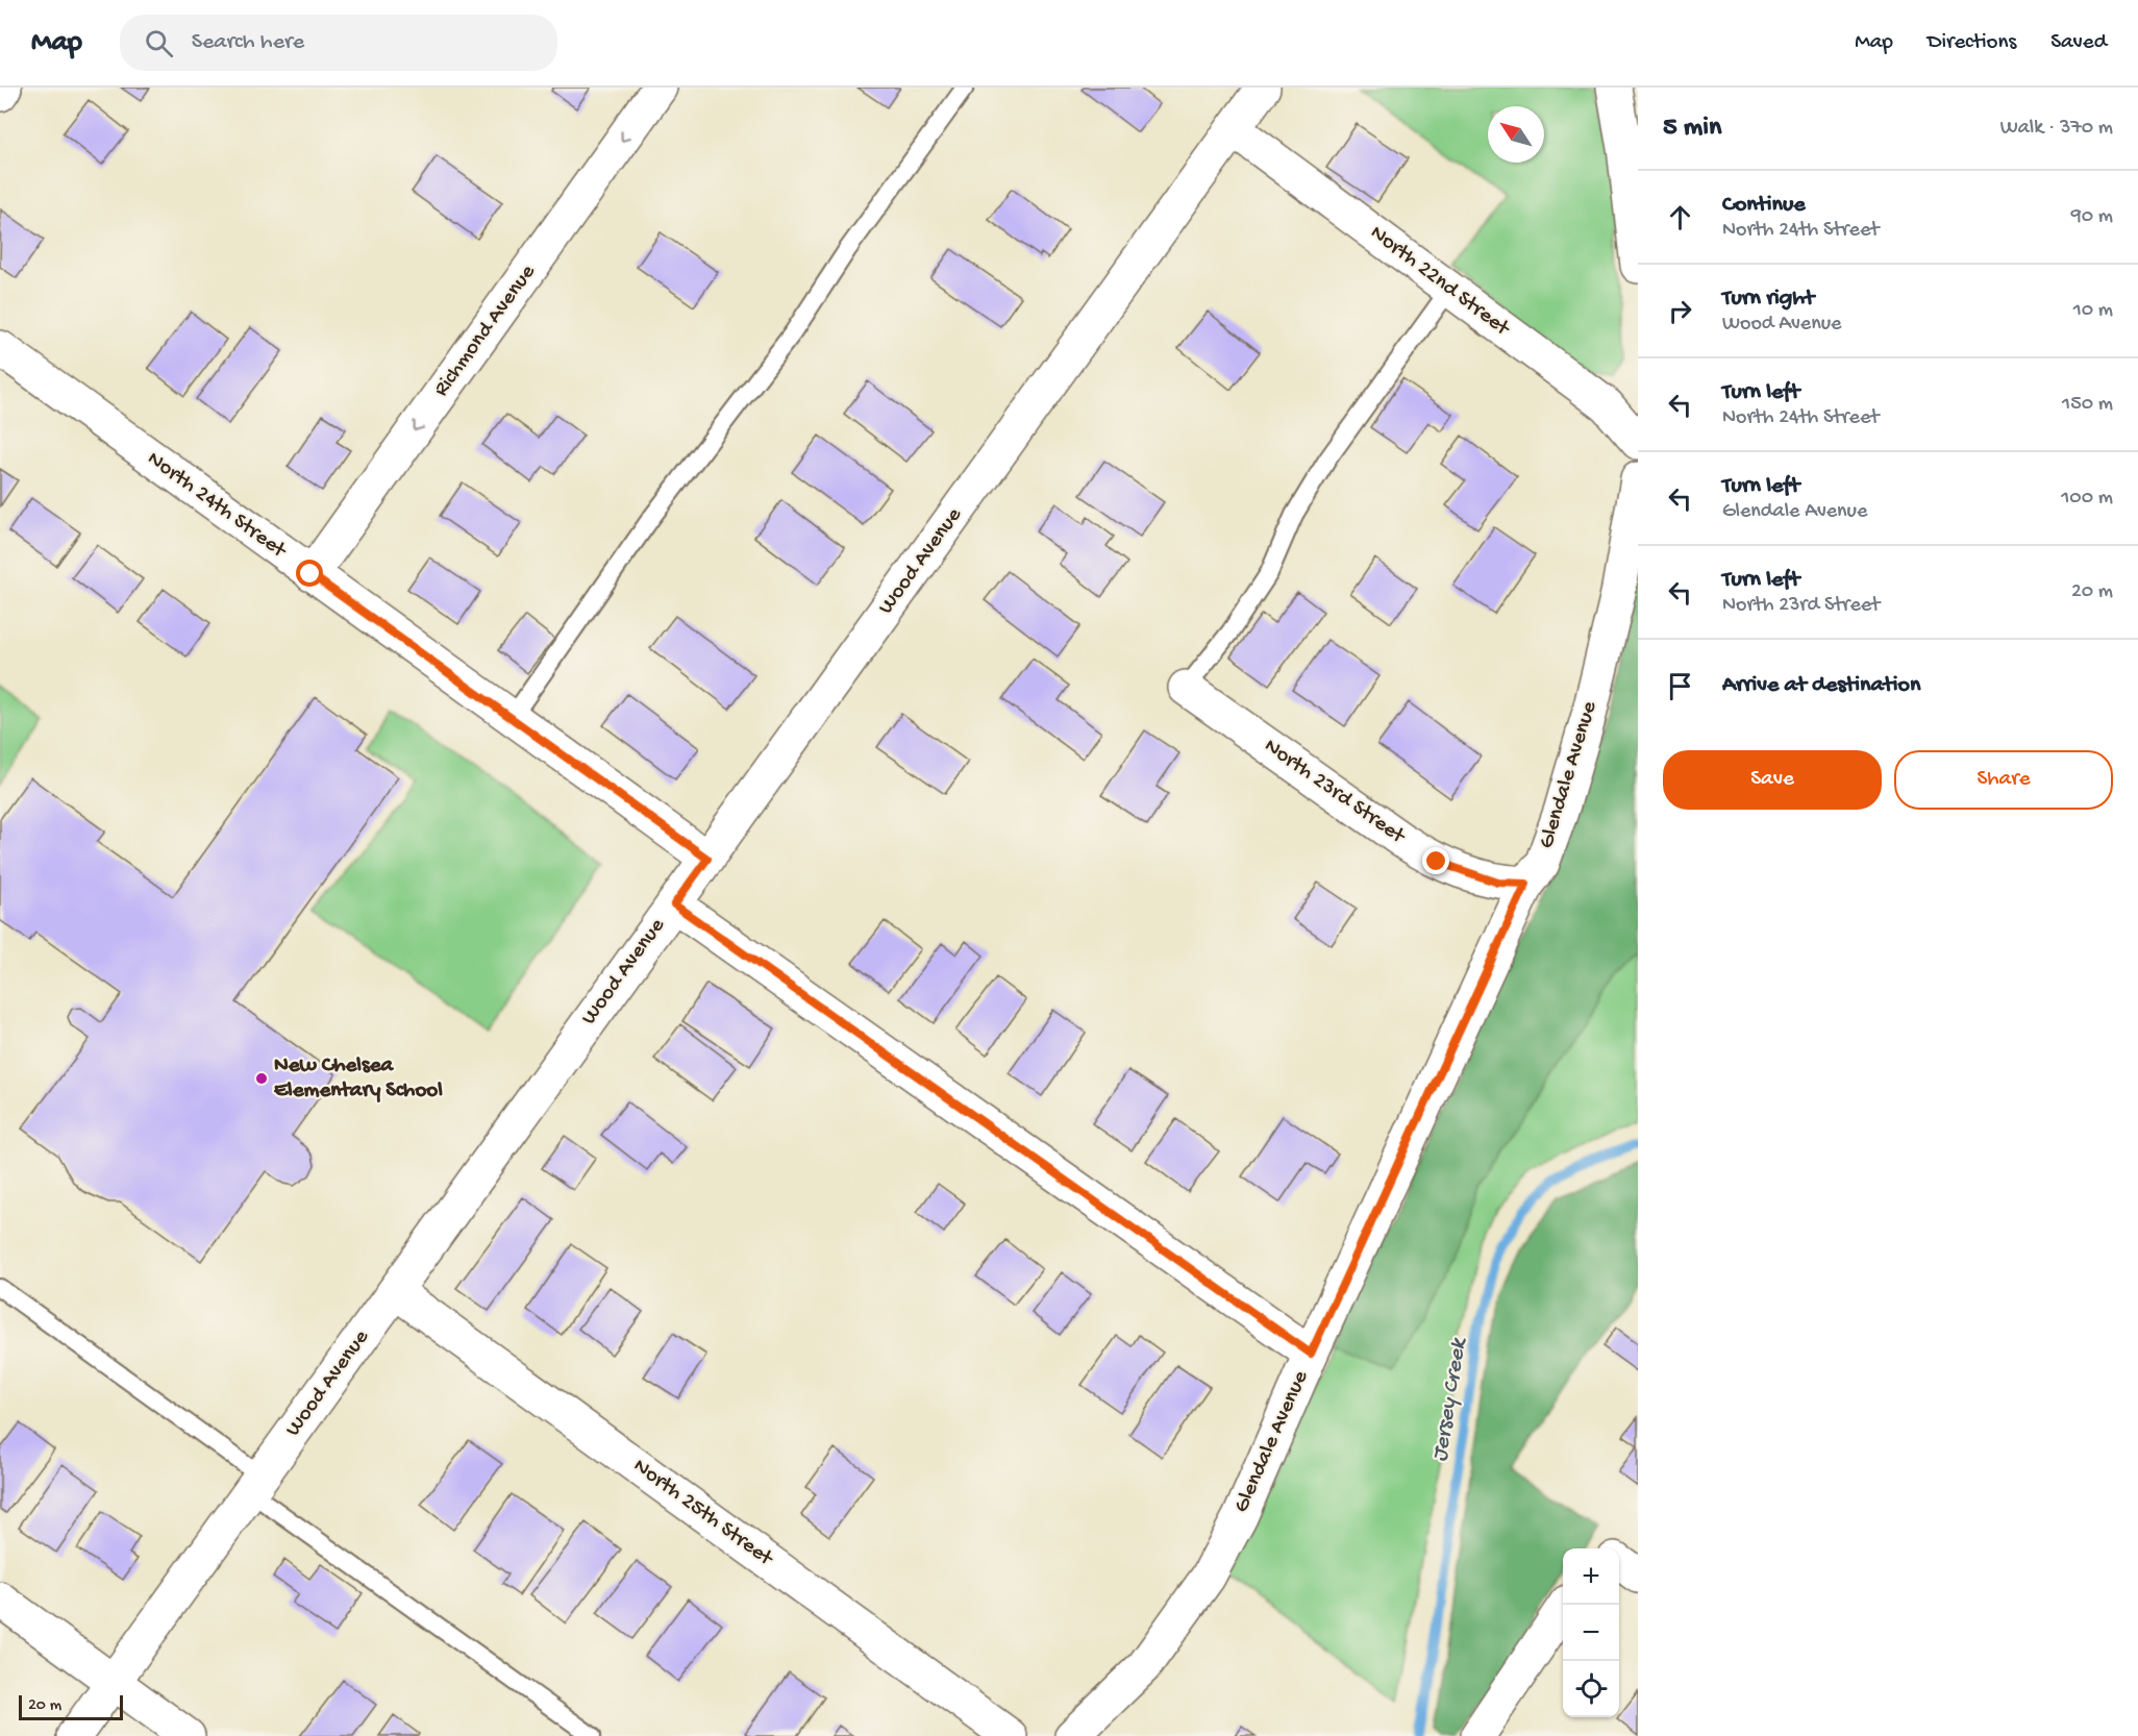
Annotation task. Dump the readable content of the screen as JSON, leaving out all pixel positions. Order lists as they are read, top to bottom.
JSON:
{
  "streets": {
    "street": [
      "North 22nd Street",
      "Richmond Avenue",
      "North 24th Street",
      "Wood Avenue",
      "Glendale Avenue",
      "North 23rd Street",
      "North 25th Street"
    ]
  },
  "crossings": [
    ["North 22nd Street", "Wood Avenue"],
    ["Richmond Avenue", "North 24th Street"],
    ["North 24th Street", "Wood Avenue"],
    ["Wood Avenue", "North 25th Street"],
    ["Glendale Avenue", "North 23rd Street"]
  ],
  "one_way": ["Richmond Avenue"],
  "water": ["Jersey Creek"],
  "places": ["New Chelsea Elementary School"],
  "scale_bar": "20 m",
  "north": "top left",
  "page": {
    "header": "Map",
    "search": "Search here",
    "nav": ["Map", "Directions", "Saved"],
    "heading": ["5 min", "Walk · 370 m"],
    "list": [
      ["Continue", "North 24th Street", "90 m"],
      ["Turn right", "Wood Avenue", "10 m"],
      ["Turn left", "North 24th Street", "150 m"],
      ["Turn left", "Glendale Avenue", "100 m"],
      ["Turn left", "North 23rd Street", "20 m"],
      "Arrive at destination"
    ],
    "buttons": ["Save", "Share"],
    "map_buttons": ["+", "−"],
    "scale": "20 m"
  }
}
